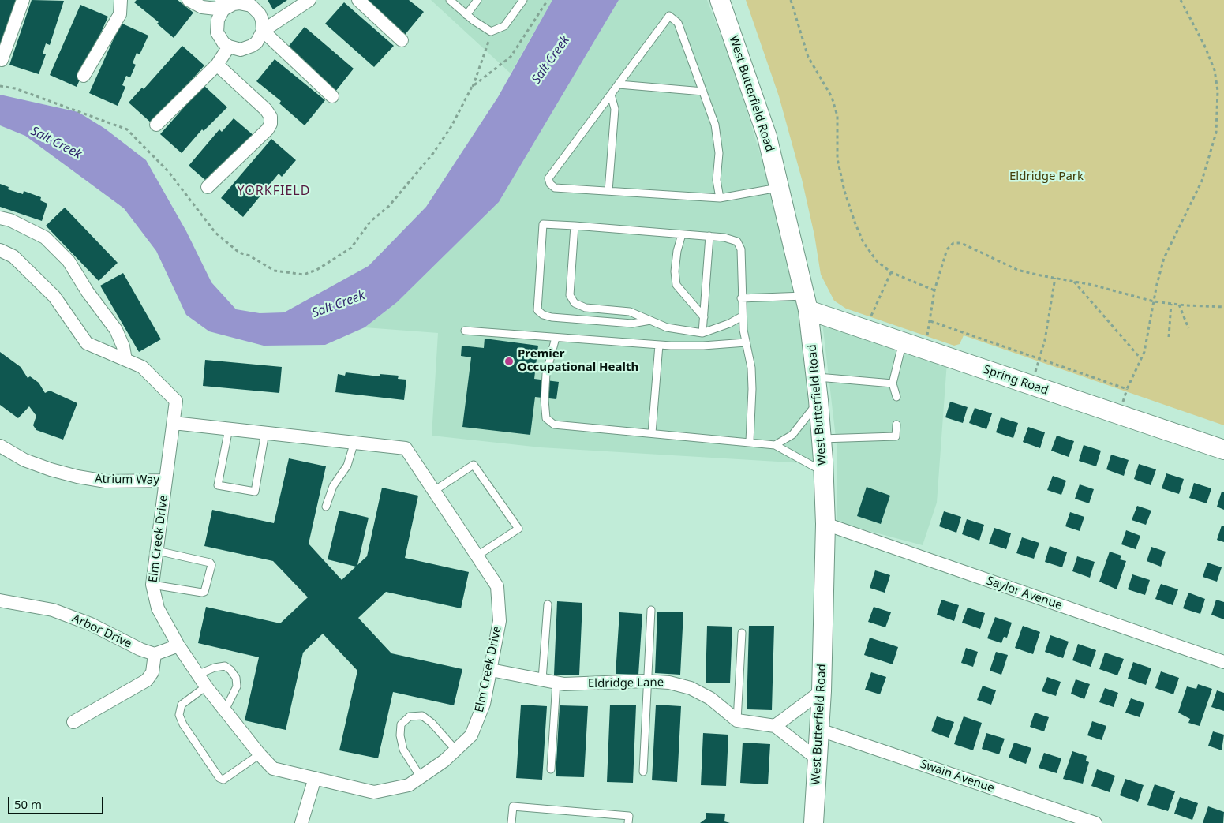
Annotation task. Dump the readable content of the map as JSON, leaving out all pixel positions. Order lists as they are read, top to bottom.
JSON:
{
  "streets": {
    "main road": ["West Butterfield Road", "Spring Road"],
    "street": [
      "Atrium Way",
      "Elm Creek Drive",
      "Saylor Avenue",
      "Arbor Drive",
      "Eldridge Lane",
      "Swain Avenue"
    ]
  },
  "crossings": [
    ["West Butterfield Road", "Spring Road"],
    ["West Butterfield Road", "Saylor Avenue"],
    ["West Butterfield Road", "Swain Avenue"],
    ["Atrium Way", "Elm Creek Drive"],
    ["Elm Creek Drive", "Eldridge Lane"]
  ],
  "districts": ["YORKFIELD"],
  "water": ["Salt Creek"],
  "parks": ["Eldridge Park"],
  "places": ["Premier Occupational Health"],
  "scale_bar": "50 m"
}
